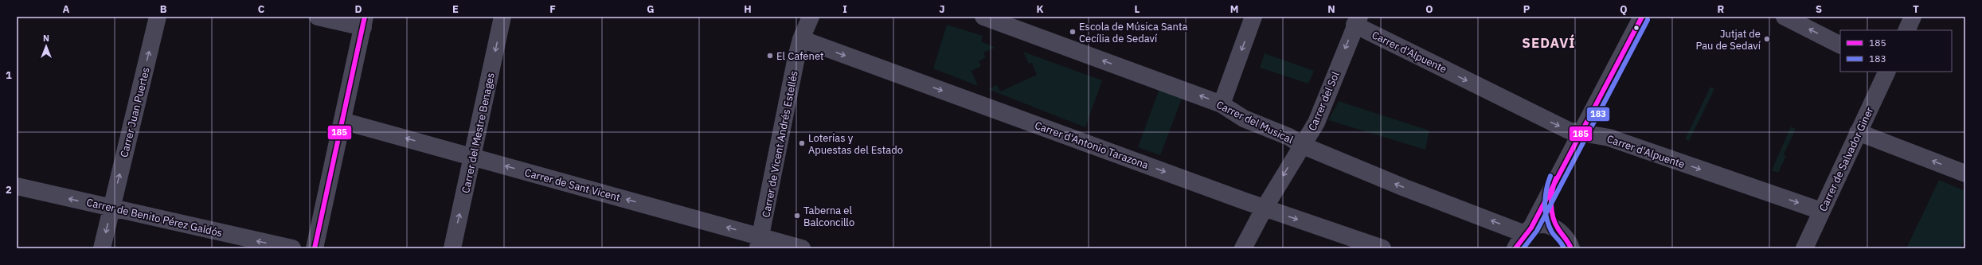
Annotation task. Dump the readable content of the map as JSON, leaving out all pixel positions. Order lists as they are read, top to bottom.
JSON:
{
  "streets": {
    "street": [
      "Carrer d'Alpuente",
      "Carrer del Sol",
      "Carrer Juan Puertes",
      "Carrer del Musical",
      "Carrer del Mestre Benages",
      "Carrer de Vicent Andrés Estellés",
      "Carrer d'Antonio Tarazona",
      "Carrer de Salvador Giner",
      "Carrer de Sant Vicent",
      "Carrer de Benito Pérez Galdós"
    ]
  },
  "crossings": [
    ["Carrer d'Alpuente", "Carrer del Sol"],
    ["Carrer d'Alpuente", "Carrer de Salvador Giner"],
    ["Carrer del Sol", "Carrer del Musical"],
    ["Carrer del Sol", "Carrer d'Antonio Tarazona"],
    ["Carrer Juan Puertes", "Carrer de Benito Pérez Galdós"],
    ["Carrer del Mestre Benages", "Carrer de Sant Vicent"],
    ["Carrer de Vicent Andrés Estellés", "Carrer d'Antonio Tarazona"],
    ["Carrer de Vicent Andrés Estellés", "Carrer de Sant Vicent"]
  ],
  "one_way": [
    "Carrer d'Alpuente",
    "Carrer del Musical",
    "Carrer d'Antonio Tarazona",
    "Carrer de Sant Vicent",
    "Carrer de Benito Pérez Galdós"
  ],
  "districts": ["SEDAVÍ"],
  "places": [
    "Escola de Música Santa Cecília de Sedaví",
    "Jutjat de Pau de Sedaví",
    "El Cafenet",
    "Loterías y Apuestas del Estado",
    "Taberna el Balconcillo"
  ],
  "lines": ["transit line 185", "transit line 183"],
  "legend": ["185", "183"],
  "north": "top",
  "grid": {
    "columns": [
      "A",
      "B",
      "C",
      "D",
      "E",
      "F",
      "G",
      "H",
      "I",
      "J",
      "K",
      "L",
      "M",
      "N",
      "O",
      "P",
      "Q",
      "R",
      "S",
      "T"
    ],
    "rows": ["1", "2"]
  }
}
